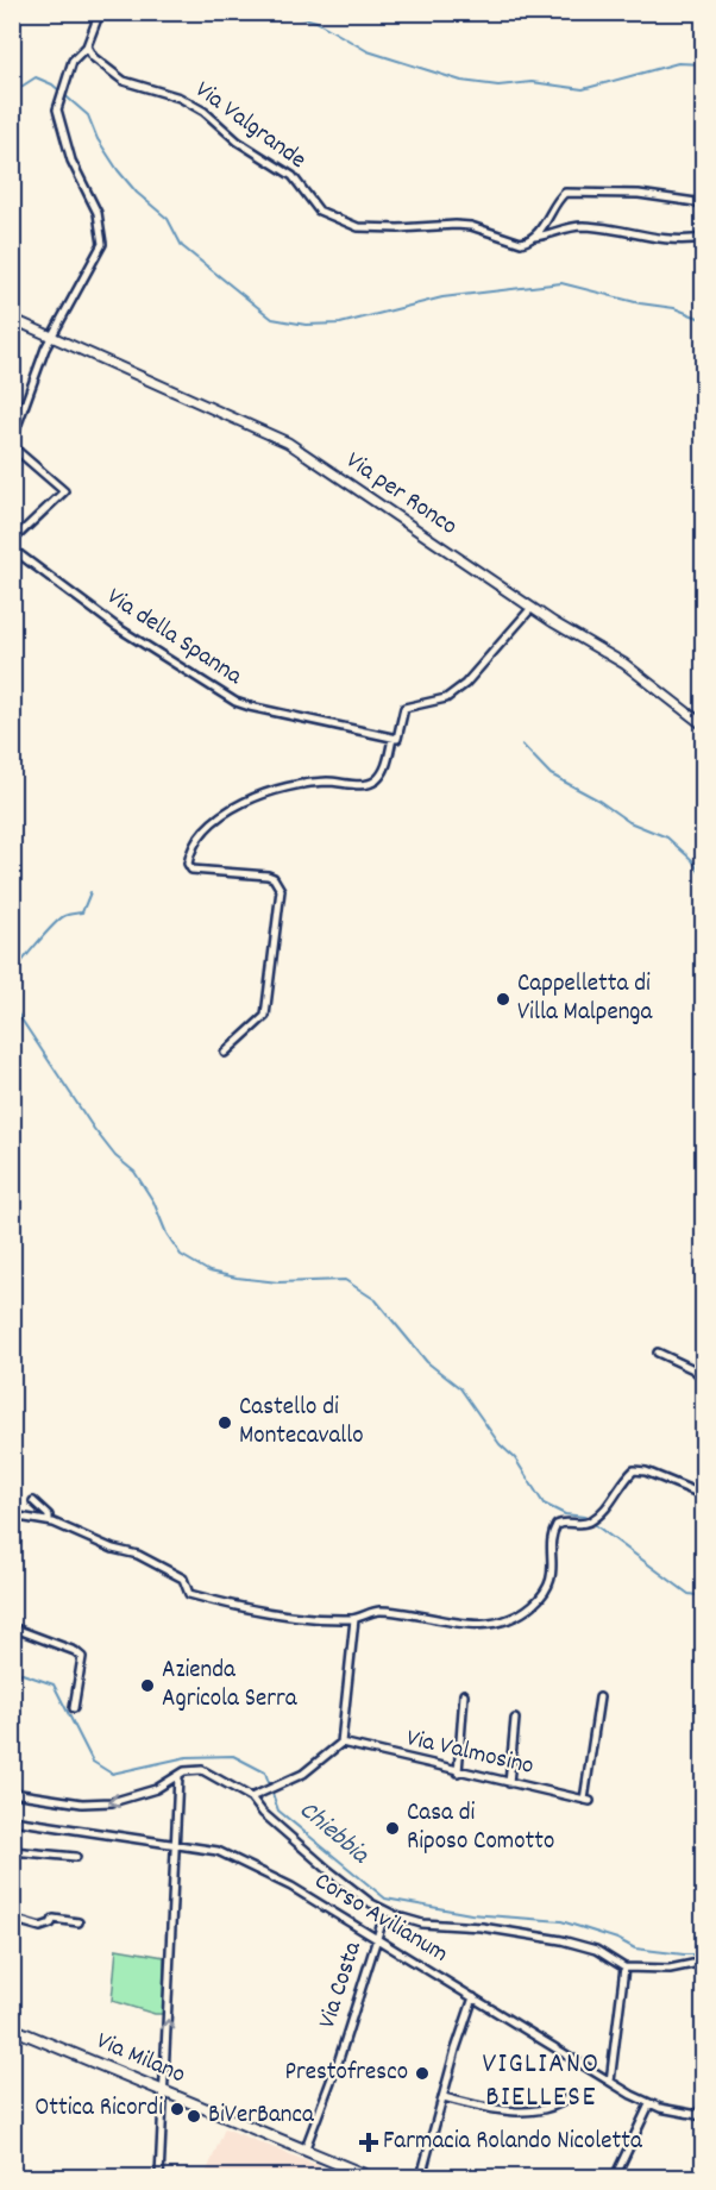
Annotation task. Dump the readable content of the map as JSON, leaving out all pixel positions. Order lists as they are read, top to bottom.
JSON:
{
  "streets": {
    "main road": ["Via Milano"],
    "street": [
      "Via Valgrande",
      "Via per Ronco",
      "Via della Spanna",
      "Via Valmosino",
      "Corso Avilianum",
      "Via Costa"
    ]
  },
  "crossings": [
    ["Corso Avilianum", "Via Costa"],
    ["Via Costa", "Via Milano"]
  ],
  "districts": ["VIGLIANO BIELLESE"],
  "water": ["Chiebbia"],
  "places": {
    "other": [
      "Cappelletta di Villa Malpenga",
      "Castello di Montecavallo",
      "Azienda Agricola Serra",
      "Casa di Riposo Comotto",
      "Prestofresco",
      "Ottica Ricordi",
      "BiVerBanca"
    ],
    "health": ["Farmacia Rolando Nicoletta"]
  }
}
